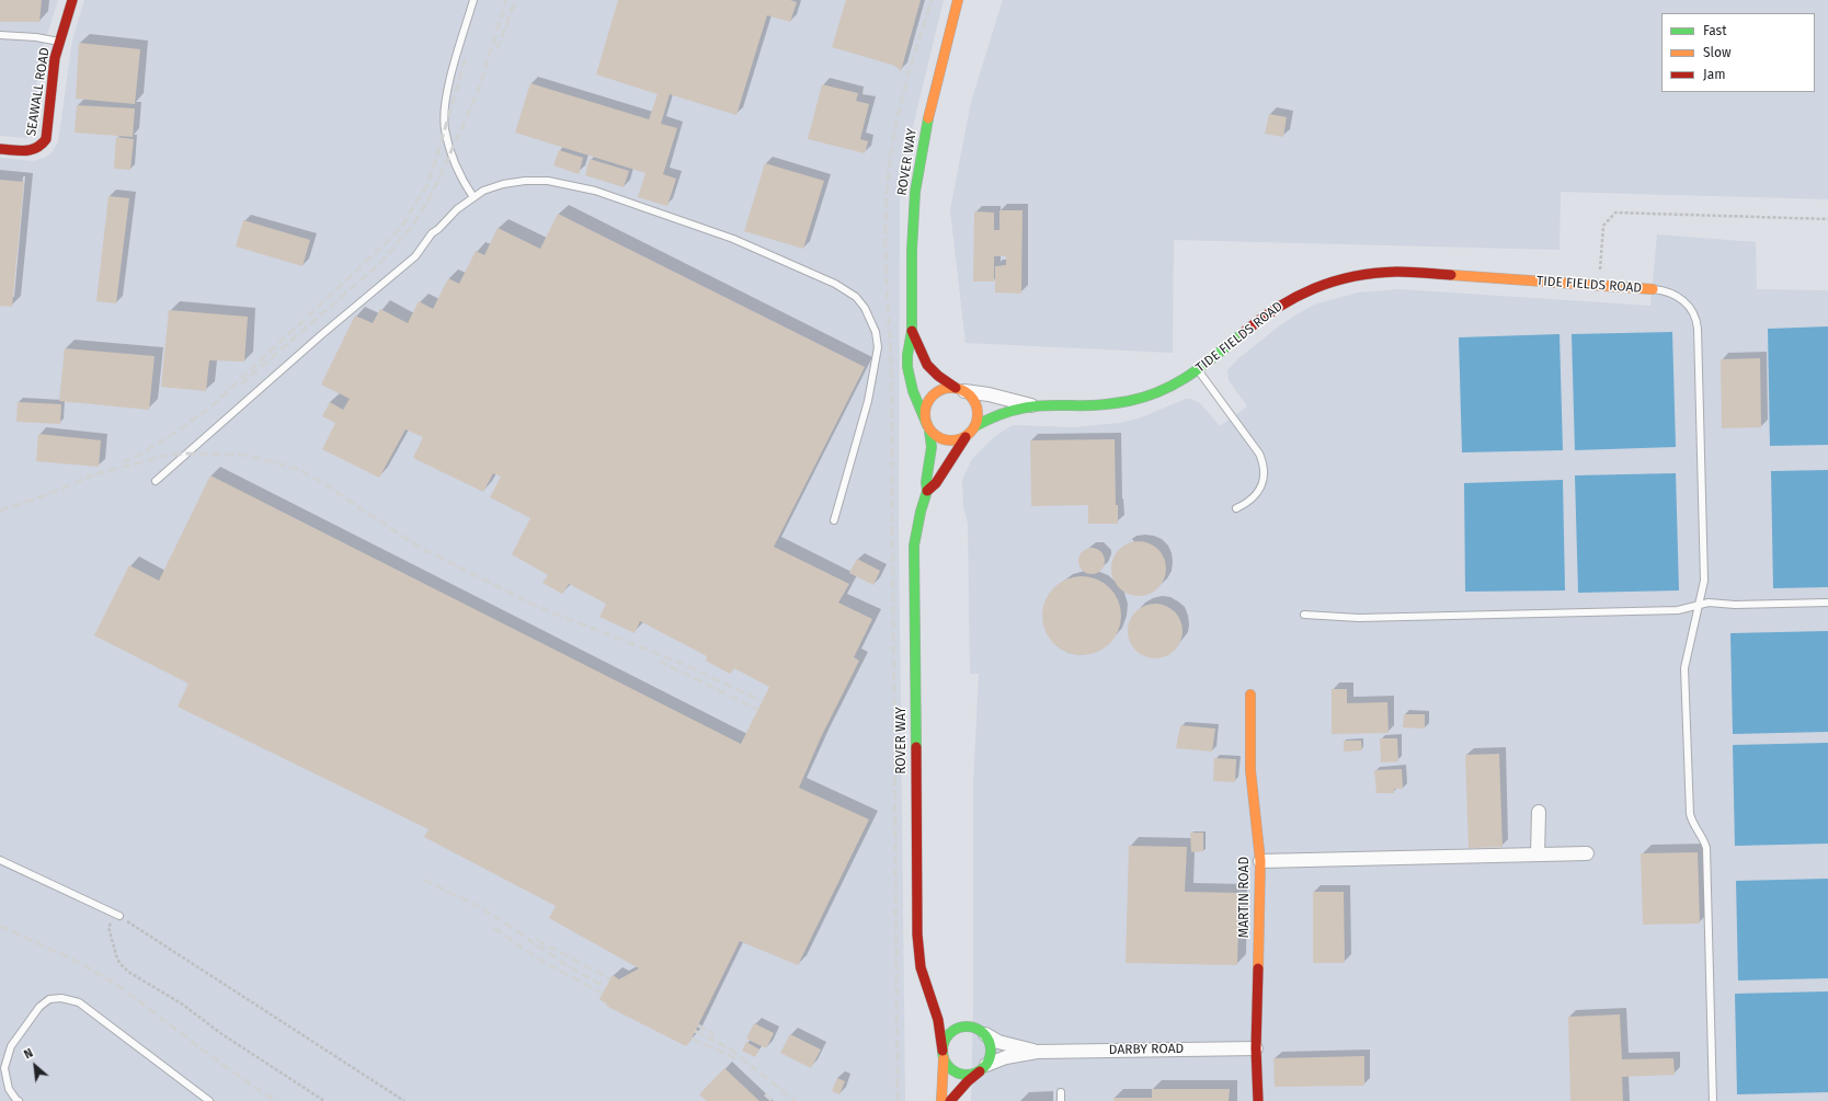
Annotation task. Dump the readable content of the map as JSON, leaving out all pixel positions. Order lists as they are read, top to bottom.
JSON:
{
  "streets": {
    "street": [
      "SEAWALL ROAD",
      "ROVER WAY",
      "TIDE FIELDS ROAD",
      "MARTIN ROAD",
      "DARBY ROAD"
    ]
  },
  "crossings": [
    ["ROVER WAY", "TIDE FIELDS ROAD"],
    ["ROVER WAY", "DARBY ROAD"],
    ["MARTIN ROAD", "DARBY ROAD"]
  ],
  "legend": ["Fast", "Slow", "Jam"],
  "north": "top left"
}
